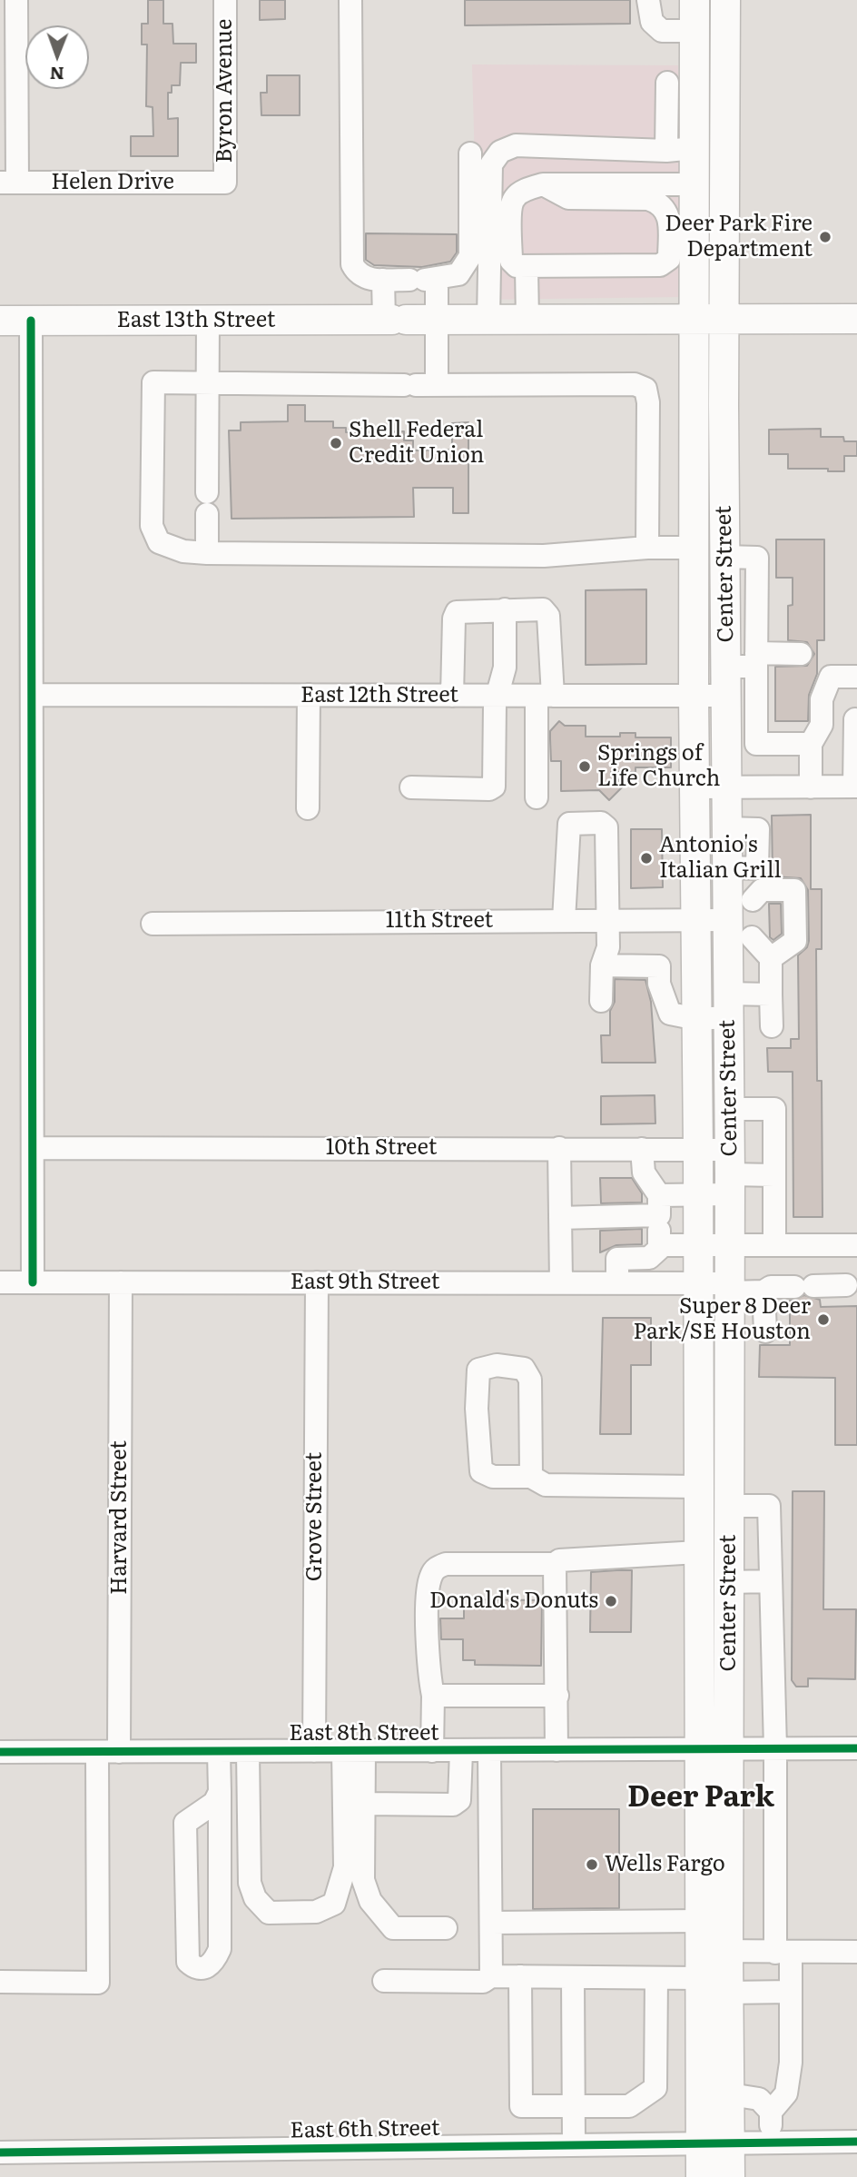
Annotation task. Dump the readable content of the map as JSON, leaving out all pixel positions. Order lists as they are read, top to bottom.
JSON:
{
  "streets": {
    "main road": ["East 13th Street", "Center Street"],
    "street": [
      "Byron Avenue",
      "Helen Drive",
      "East 12th Street",
      "11th Street",
      "10th Street",
      "East 9th Street",
      "Grove Street",
      "Harvard Street",
      "East 8th Street",
      "East 6th Street"
    ]
  },
  "crossings": [
    ["Byron Avenue", "Helen Drive"],
    ["East 13th Street", "Center Street"],
    ["Center Street", "East 12th Street"],
    ["Center Street", "11th Street"],
    ["Center Street", "10th Street"],
    ["Center Street", "East 9th Street"],
    ["Center Street", "East 8th Street"],
    ["Center Street", "East 6th Street"],
    ["East 9th Street", "Grove Street"],
    ["East 9th Street", "Harvard Street"],
    ["Grove Street", "East 8th Street"],
    ["Harvard Street", "East 8th Street"]
  ],
  "districts": ["Deer Park"],
  "places": [
    "Deer Park Fire Department",
    "Shell Federal Credit Union",
    "Springs of Life Church",
    "Antonio's Italian Grill",
    "Super 8 Deer Park/SE Houston",
    "Donald's Donuts",
    "Wells Fargo"
  ],
  "north": "bottom"
}
